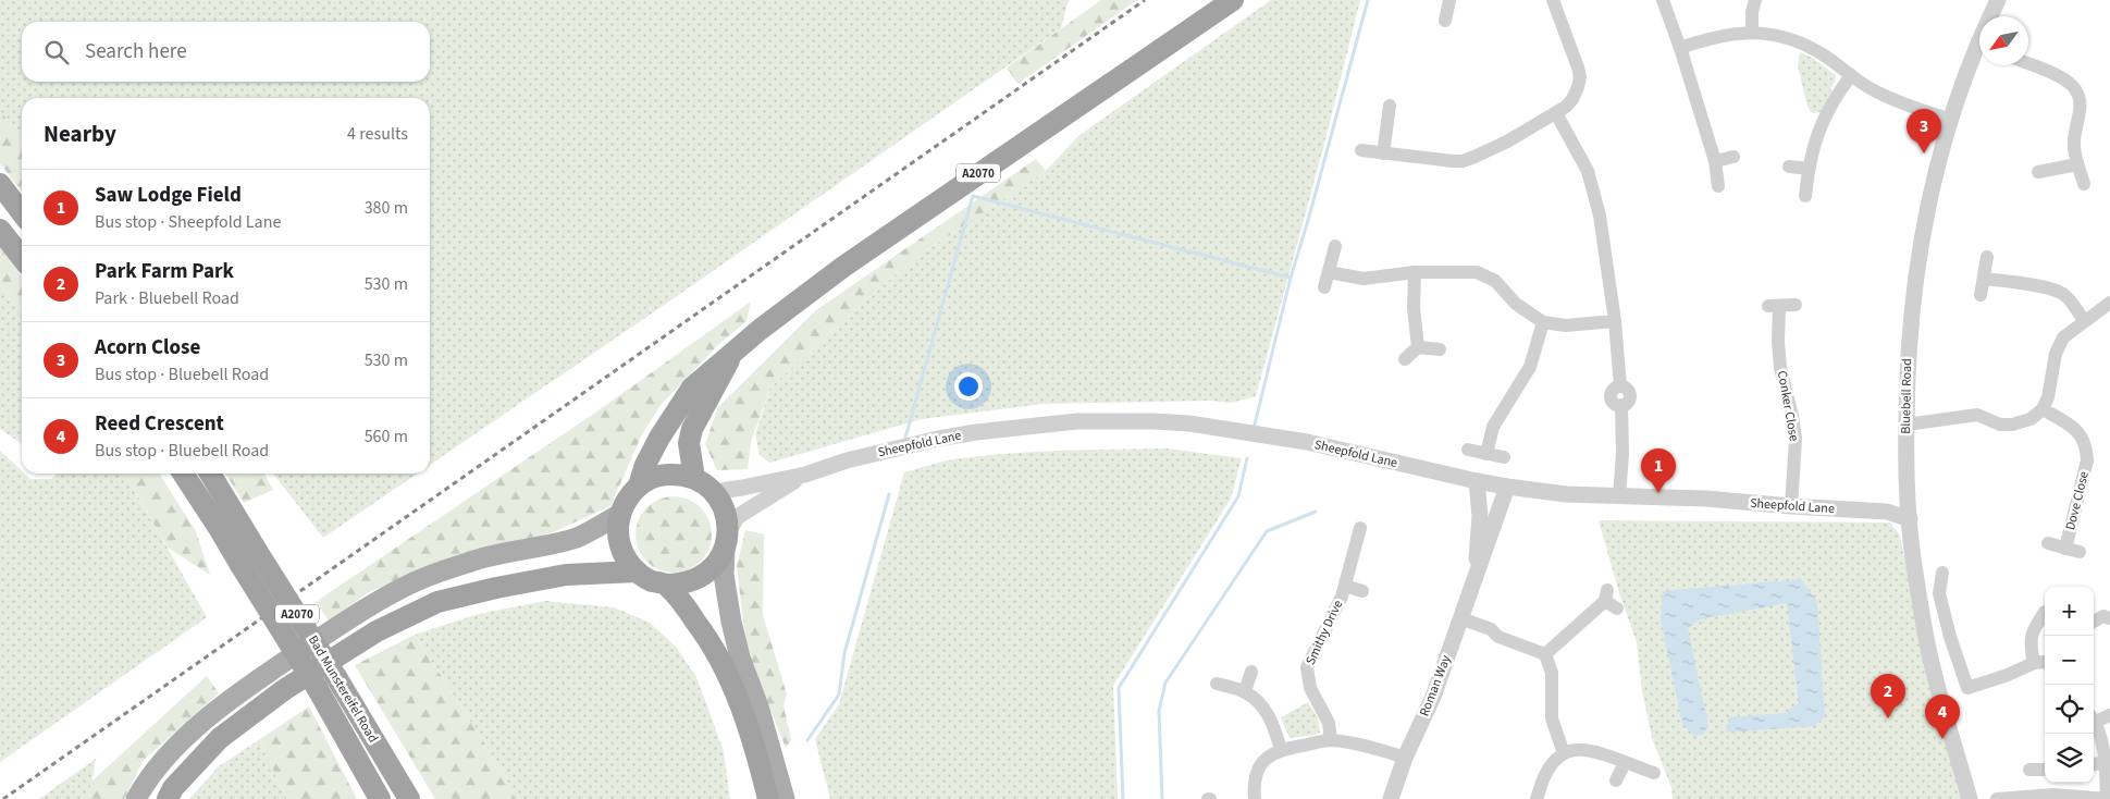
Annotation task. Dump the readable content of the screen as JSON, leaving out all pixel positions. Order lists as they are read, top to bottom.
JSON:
{
  "streets": {
    "highway": ["A2070", "Bad Munstereifel Road"],
    "street": [
      "Bluebell Road",
      "Conker Close",
      "Sheepfold Lane",
      "Dove Close",
      "Smithy Drive",
      "Roman Way"
    ]
  },
  "crossings": [
    ["A2070", "Sheepfold Lane"],
    ["Bluebell Road", "Sheepfold Lane"],
    ["Conker Close", "Sheepfold Lane"],
    ["Sheepfold Lane", "Roman Way"]
  ],
  "north": "bottom left",
  "page": {
    "search": "Search here",
    "heading": ["Nearby", "4 results"],
    "pins": [
      "3",
      "1",
      "2",
      "4"
    ],
    "list": [
      {
        "mark": "1",
        "name": "Saw Lodge Field",
        "note": "Bus stop · Sheepfold Lane",
        "value": "380 m"
      },
      {
        "mark": "2",
        "name": "Park Farm Park",
        "note": "Park · Bluebell Road",
        "value": "530 m"
      },
      {
        "mark": "3",
        "name": "Acorn Close",
        "note": "Bus stop · Bluebell Road",
        "value": "530 m"
      },
      {
        "mark": "4",
        "name": "Reed Crescent",
        "note": "Bus stop · Bluebell Road",
        "value": "560 m"
      }
    ],
    "map_buttons": ["+", "−"]
  }
}
